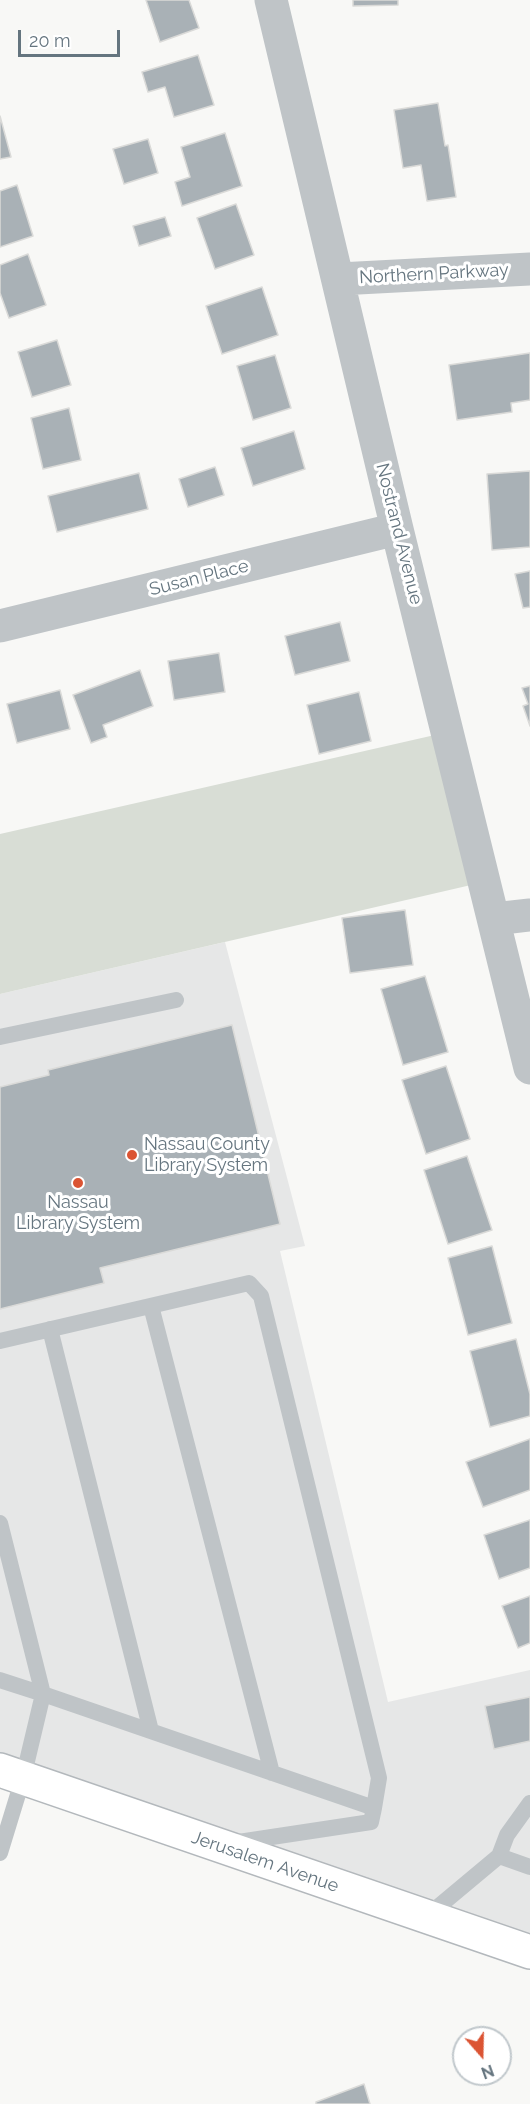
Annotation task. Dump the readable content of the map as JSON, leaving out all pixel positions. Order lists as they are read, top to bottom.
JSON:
{
  "streets": {
    "main road": ["Jerusalem Avenue"],
    "street": ["Northern Parkway", "Nostrand Avenue", "Susan Place"]
  },
  "crossings": [
    ["Northern Parkway", "Nostrand Avenue"],
    ["Nostrand Avenue", "Susan Place"]
  ],
  "places": ["Nassau County Library System", "Nassau Library System"],
  "scale_bar": "20 m",
  "north": "bottom"
}
